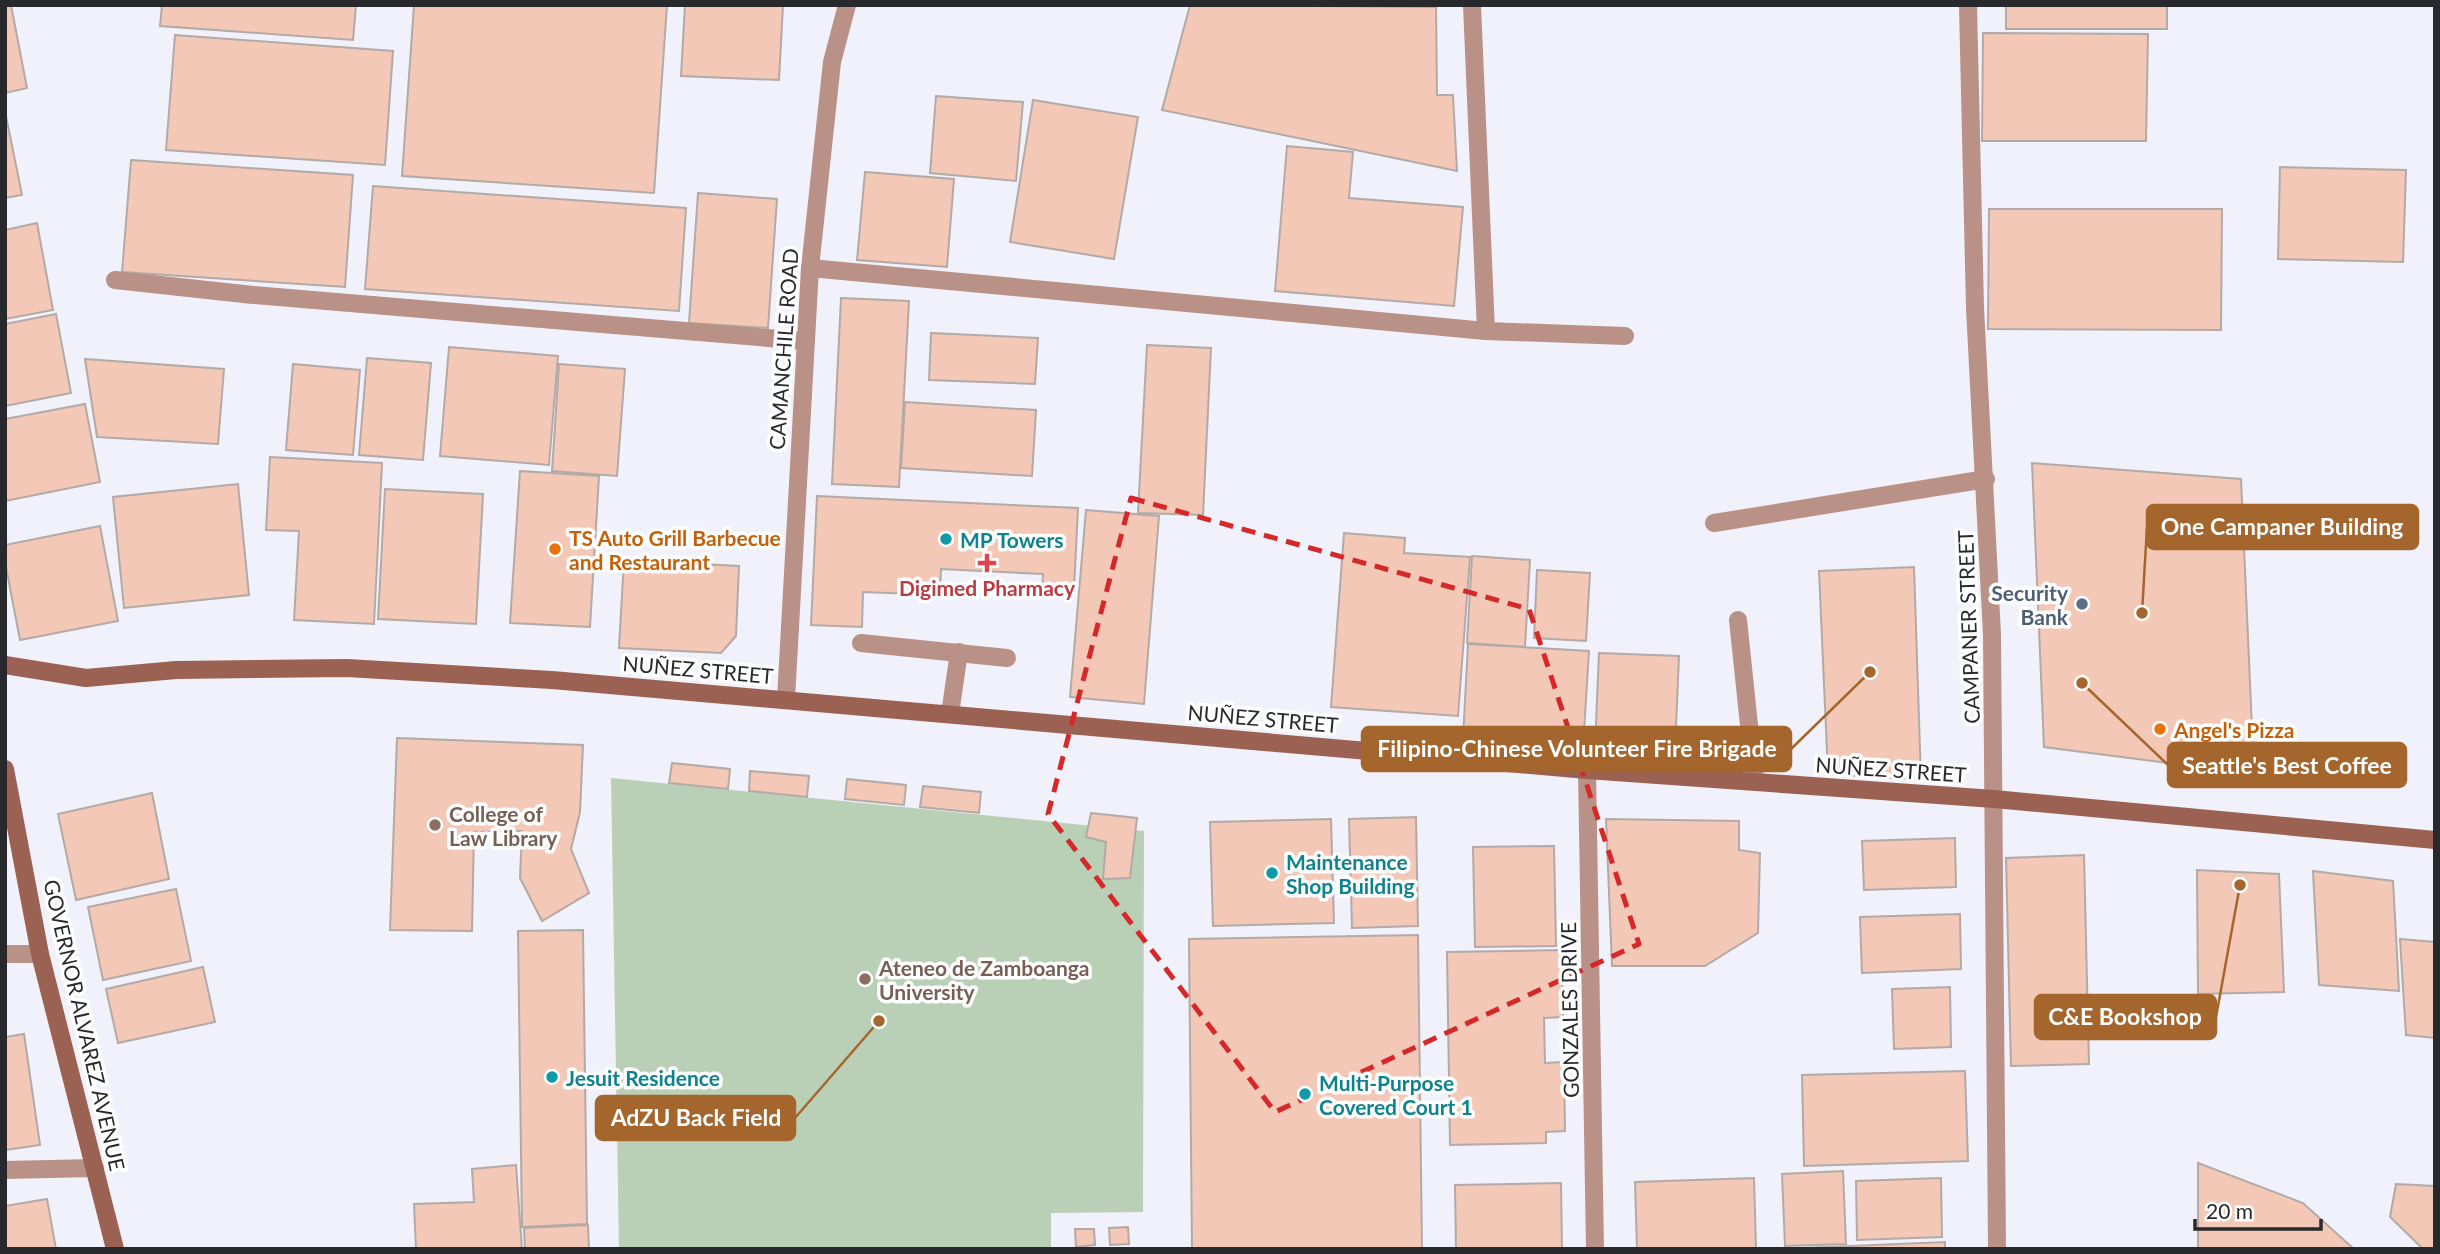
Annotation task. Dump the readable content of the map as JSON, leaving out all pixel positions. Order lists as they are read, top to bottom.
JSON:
{
  "streets": {
    "main road": ["NUÑEZ STREET", "GOVERNOR ALVAREZ AVENUE"],
    "street": ["CAMANCHILE ROAD", "CAMPANER STREET", "GONZALES DRIVE"]
  },
  "crossings": [
    ["CAMANCHILE ROAD", "NUÑEZ STREET"],
    ["CAMPANER STREET", "NUÑEZ STREET"],
    ["NUÑEZ STREET", "GONZALES DRIVE"]
  ],
  "places": {
    "other": [
      "MP Towers",
      "TS Auto Grill Barbecue and Restaurant",
      "Security Bank",
      "One Campaner Building",
      "Filipino-Chinese Volunteer Fire Brigade",
      "Seattle's Best Coffee",
      "Angel's Pizza",
      "College of Law Library",
      "Maintenance Shop Building",
      "C&E Bookshop",
      "Ateneo de Zamboanga University",
      "AdZU Back Field",
      "Jesuit Residence",
      "Multi-Purpose Covered Court 1"
    ],
    "health": ["Digimed Pharmacy"]
  },
  "scale_bar": "20 m"
}
